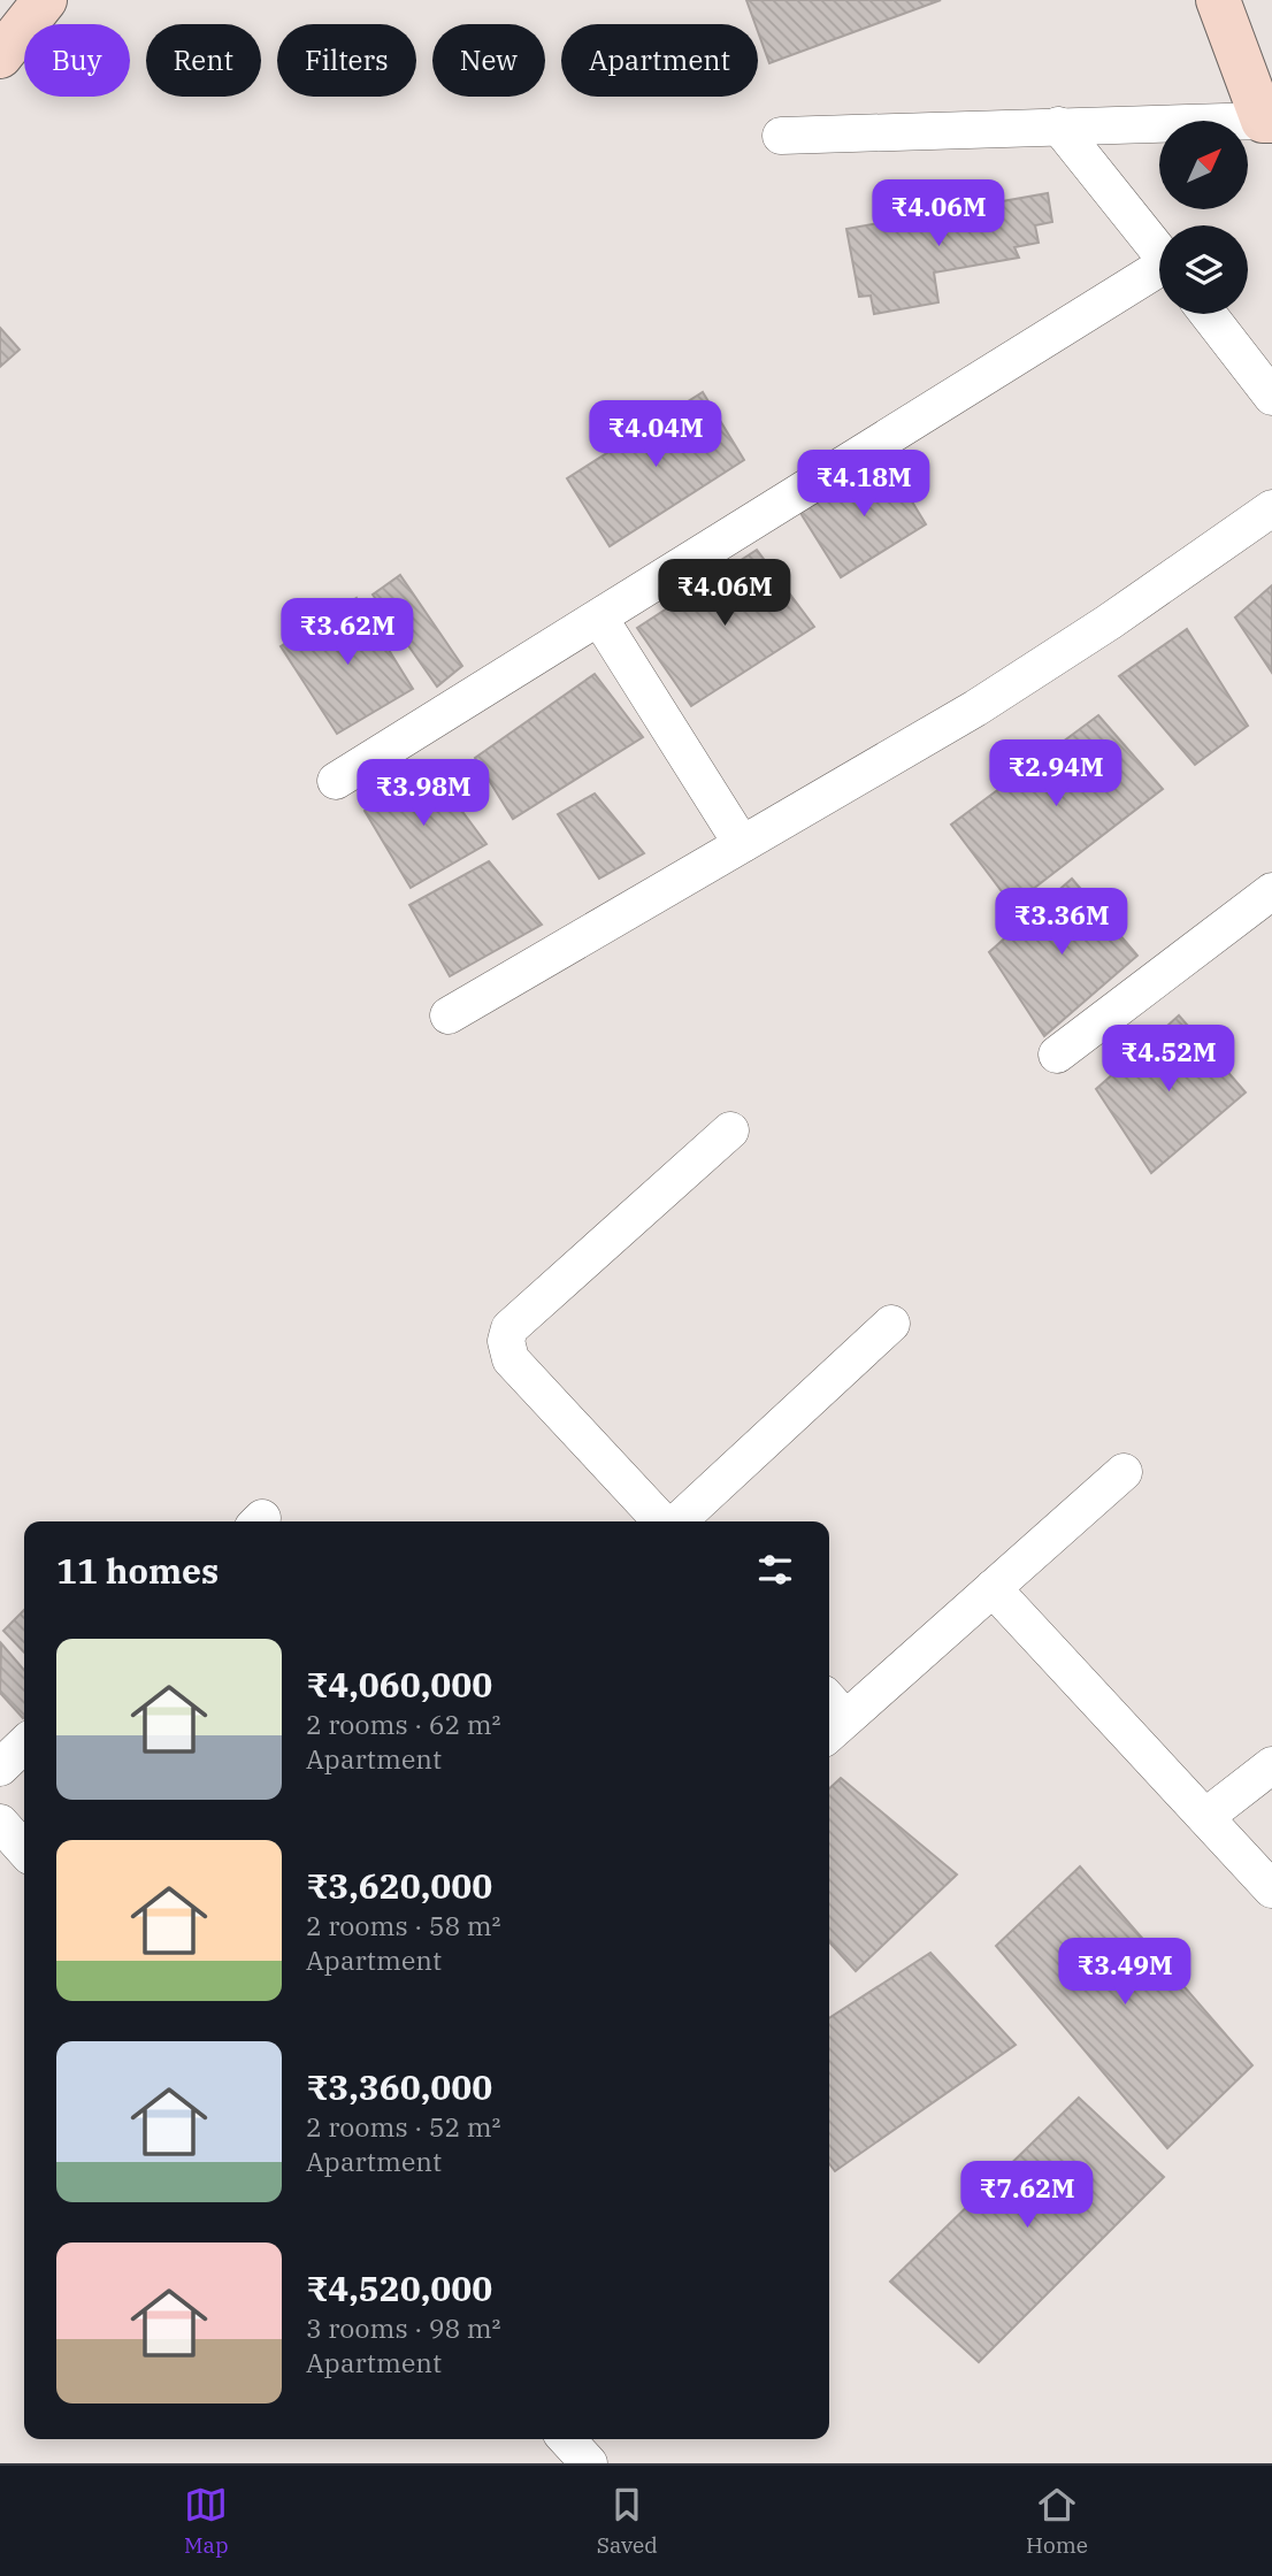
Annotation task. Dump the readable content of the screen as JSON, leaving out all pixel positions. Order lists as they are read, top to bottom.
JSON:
{
  "north": "top right",
  "page": {
    "chip": [
      "Buy",
      "Rent",
      "Filters",
      "New",
      "Apartment"
    ],
    "price": [
      "₹4.06M",
      "₹4.04M",
      "₹4.18M",
      "₹4.06M",
      "₹3.62M",
      "₹2.94M",
      "₹3.98M",
      "₹3.36M",
      "₹4.52M",
      "₹3.49M",
      "₹7.62M"
    ],
    "heading": "11 homes",
    "list": [
      {
        "name": "₹4,060,000",
        "note": "2 rooms · 62 m² · Apartment"
      },
      {
        "name": "₹3,620,000",
        "note": "2 rooms · 58 m² · Apartment"
      },
      {
        "name": "₹3,360,000",
        "note": "2 rooms · 52 m² · Apartment"
      },
      {
        "name": "₹4,520,000",
        "note": "3 rooms · 98 m² · Apartment"
      }
    ],
    "tabs": ["Map", "Saved", "Home"]
  }
}
